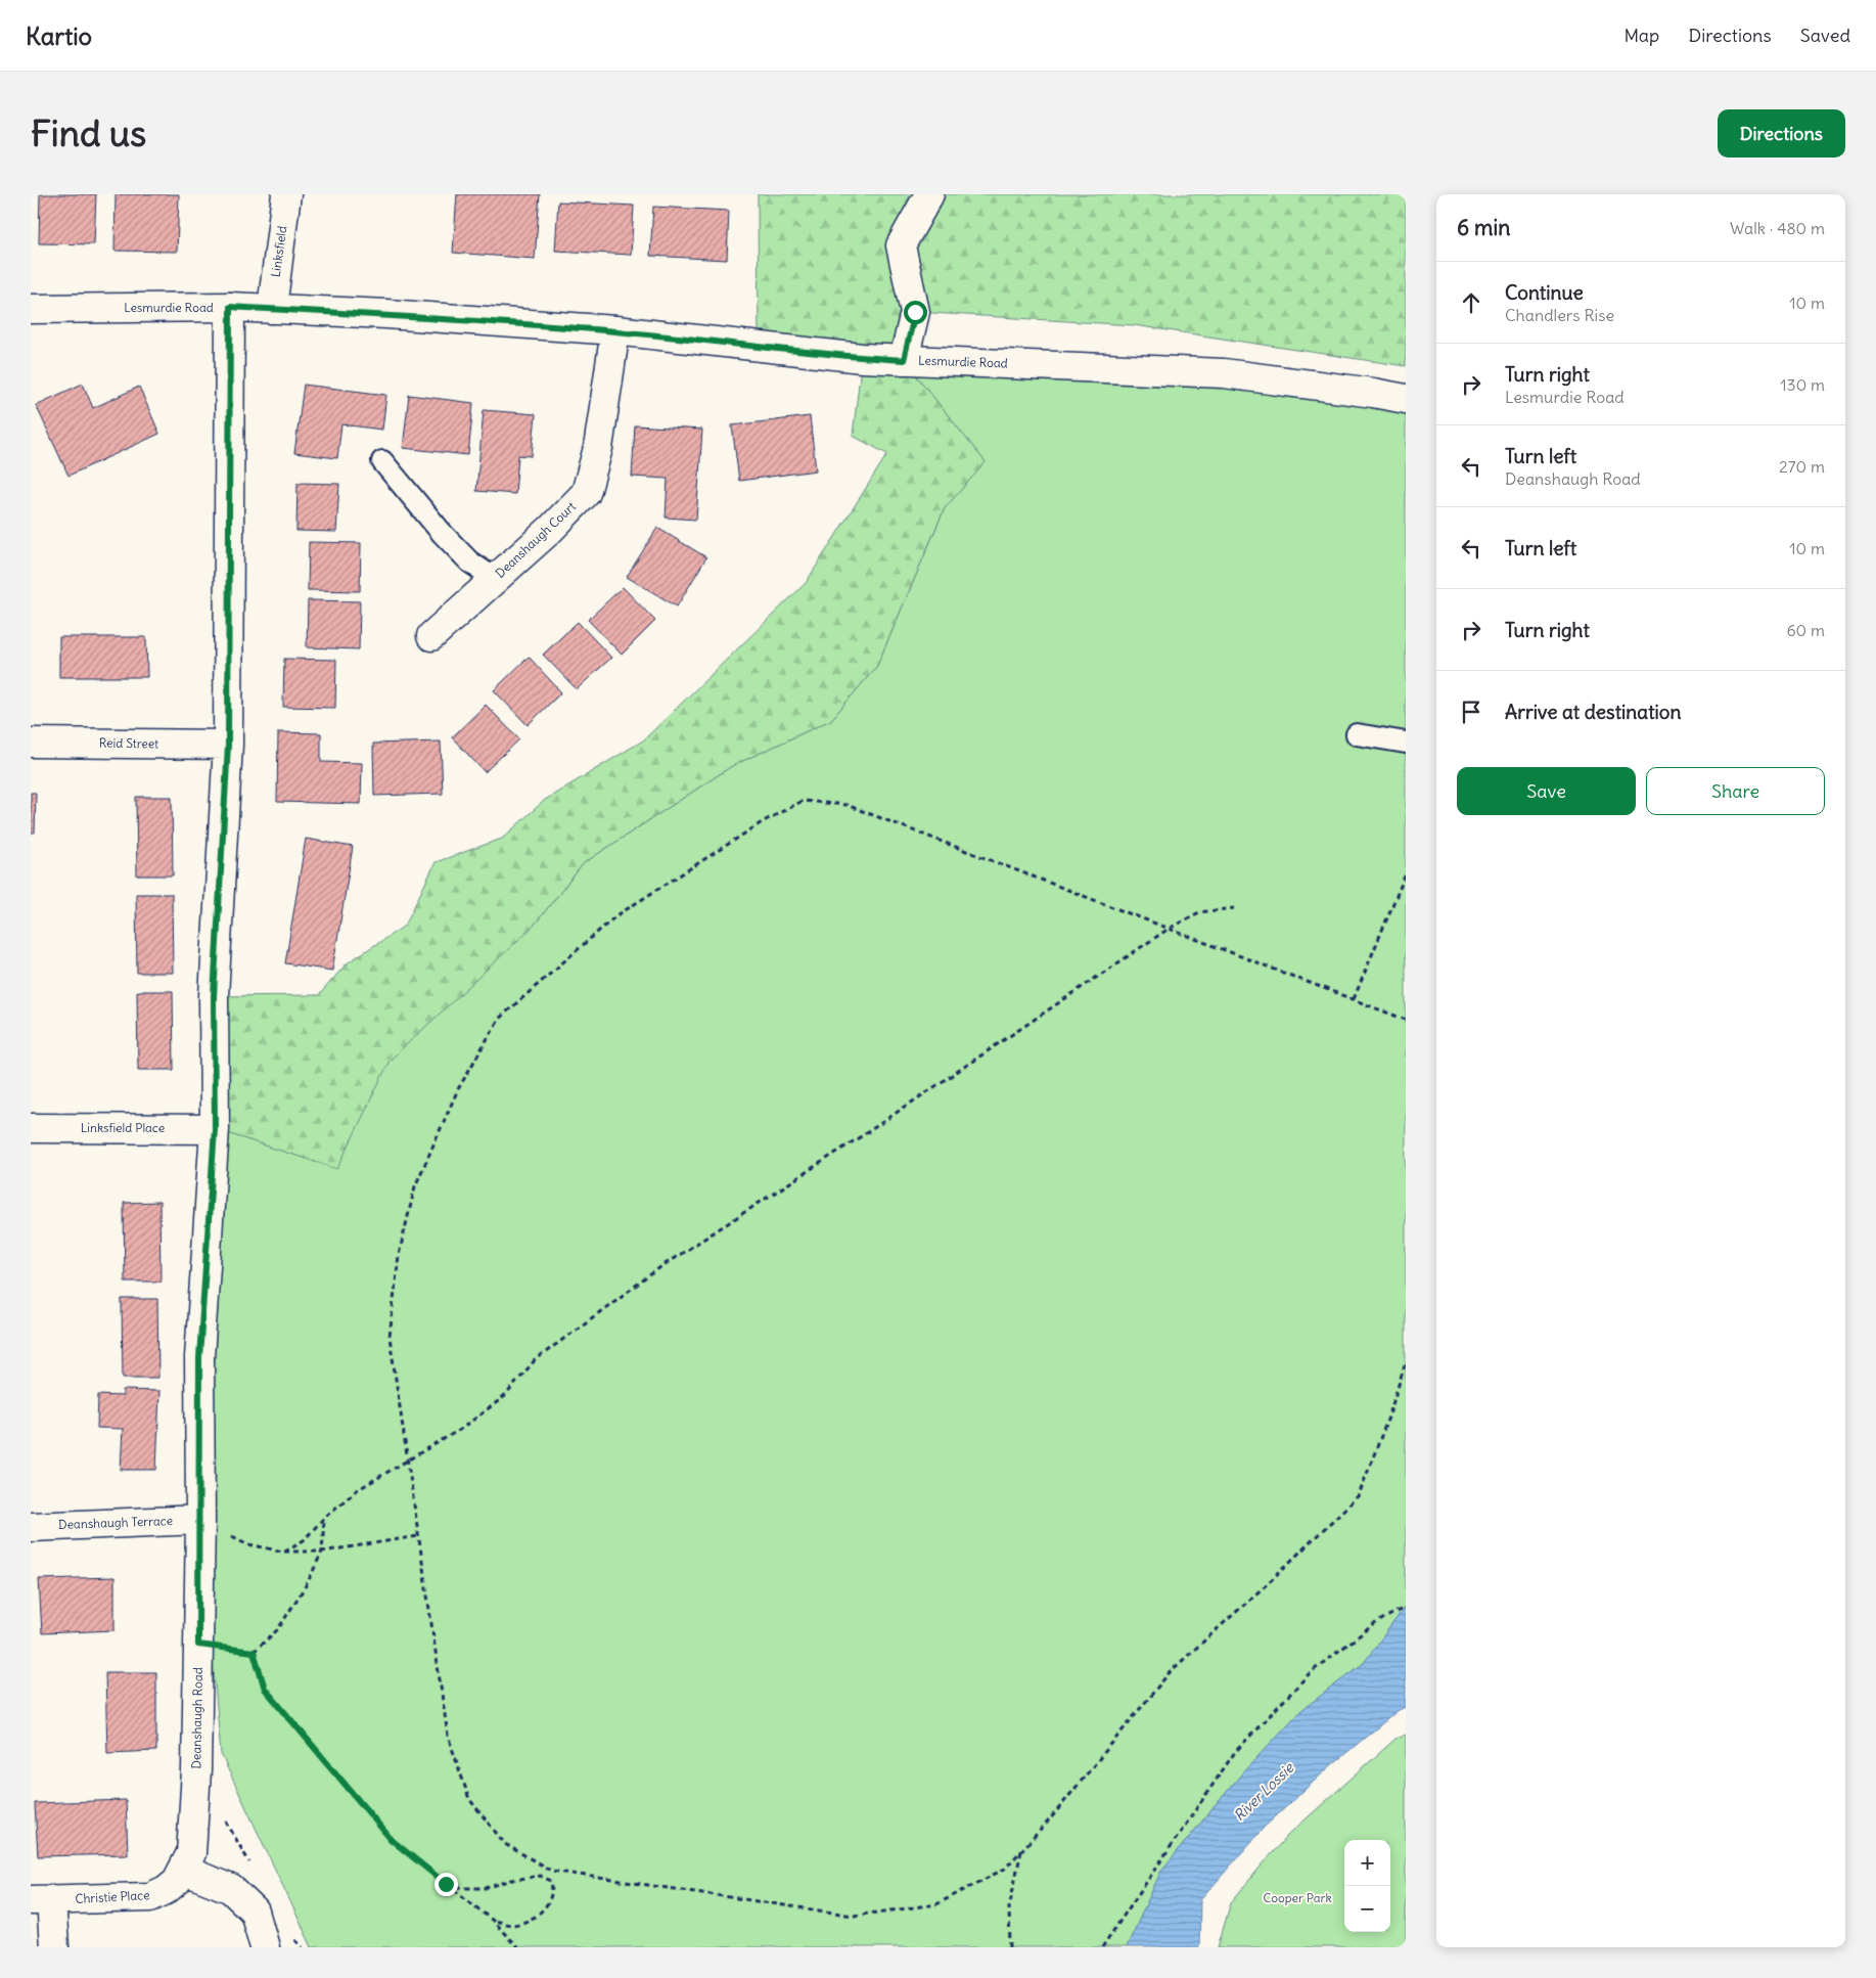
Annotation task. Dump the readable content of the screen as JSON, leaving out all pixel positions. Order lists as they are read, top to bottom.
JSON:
{
  "streets": {
    "street": [
      "Linksfield",
      "Lesmurdie Road",
      "Deanshaugh Court",
      "Reid Street",
      "Linksfield Place",
      "Deanshaugh Terrace",
      "Deanshaugh Road",
      "Christie Place"
    ]
  },
  "crossings": [
    ["Linksfield", "Lesmurdie Road"],
    ["Lesmurdie Road", "Deanshaugh Court"],
    ["Lesmurdie Road", "Deanshaugh Road"],
    ["Reid Street", "Deanshaugh Road"],
    ["Linksfield Place", "Deanshaugh Road"],
    ["Deanshaugh Terrace", "Deanshaugh Road"],
    ["Deanshaugh Road", "Christie Place"]
  ],
  "water": ["River Lossie"],
  "parks": ["Cooper Park"],
  "page": {
    "header": "Kartio",
    "nav": ["Map", "Directions", "Saved"],
    "buttons": [
      "Directions",
      ["Save", "Share"]
    ],
    "title": "Find us",
    "heading": ["6 min", "Walk · 480 m"],
    "list": [
      ["Continue", "Chandlers Rise", "10 m"],
      ["Turn right", "Lesmurdie Road", "130 m"],
      ["Turn left", "Deanshaugh Road", "270 m"],
      ["Turn left", "10 m"],
      ["Turn right", "60 m"],
      "Arrive at destination"
    ],
    "map_buttons": ["+", "−"]
  }
}
